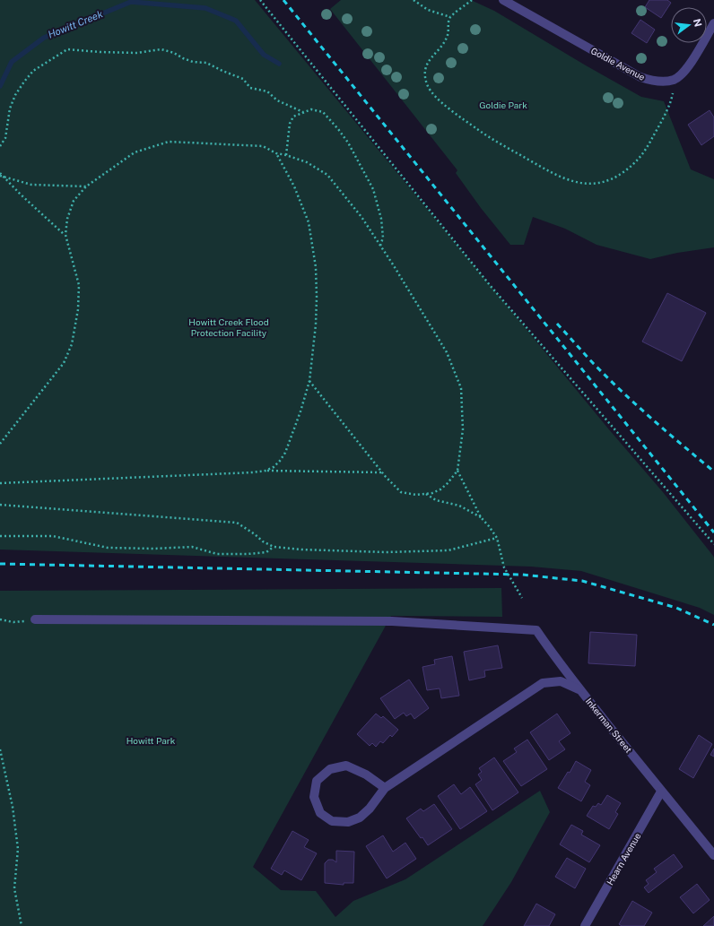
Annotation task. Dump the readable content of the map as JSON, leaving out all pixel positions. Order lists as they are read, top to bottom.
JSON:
{
  "streets": {
    "street": ["Goldie Avenue", "Inkerman Street", "Hearn Avenue"]
  },
  "crossings": [
    ["Inkerman Street", "Hearn Avenue"]
  ],
  "water": ["Howitt Creek"],
  "parks": ["Goldie Park", "Howitt Creek Flood Protection Facility", "Howitt Park"],
  "north": "right"
}
